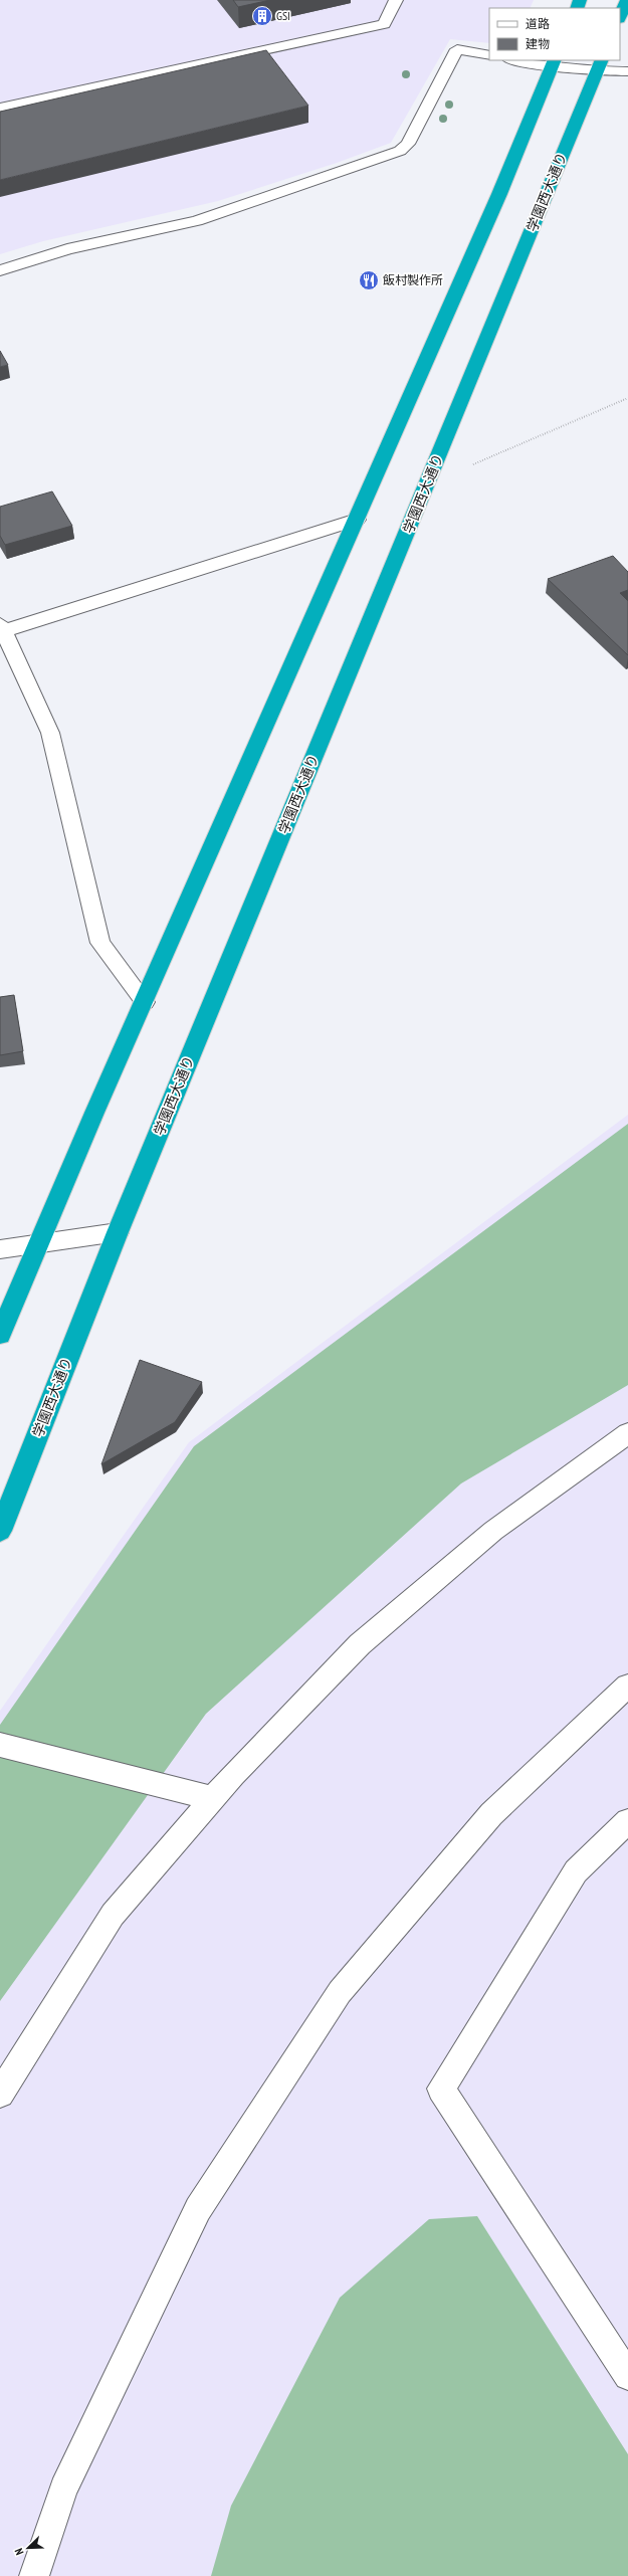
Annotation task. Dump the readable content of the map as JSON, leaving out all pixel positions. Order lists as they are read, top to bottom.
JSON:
{
  "streets": {
    "highway": ["学園西大通り"]
  },
  "places": {
    "building": ["GSI"],
    "restaurant": ["飯村製作所"]
  },
  "legend": ["道路", "建物"],
  "north": "bottom left"
}
